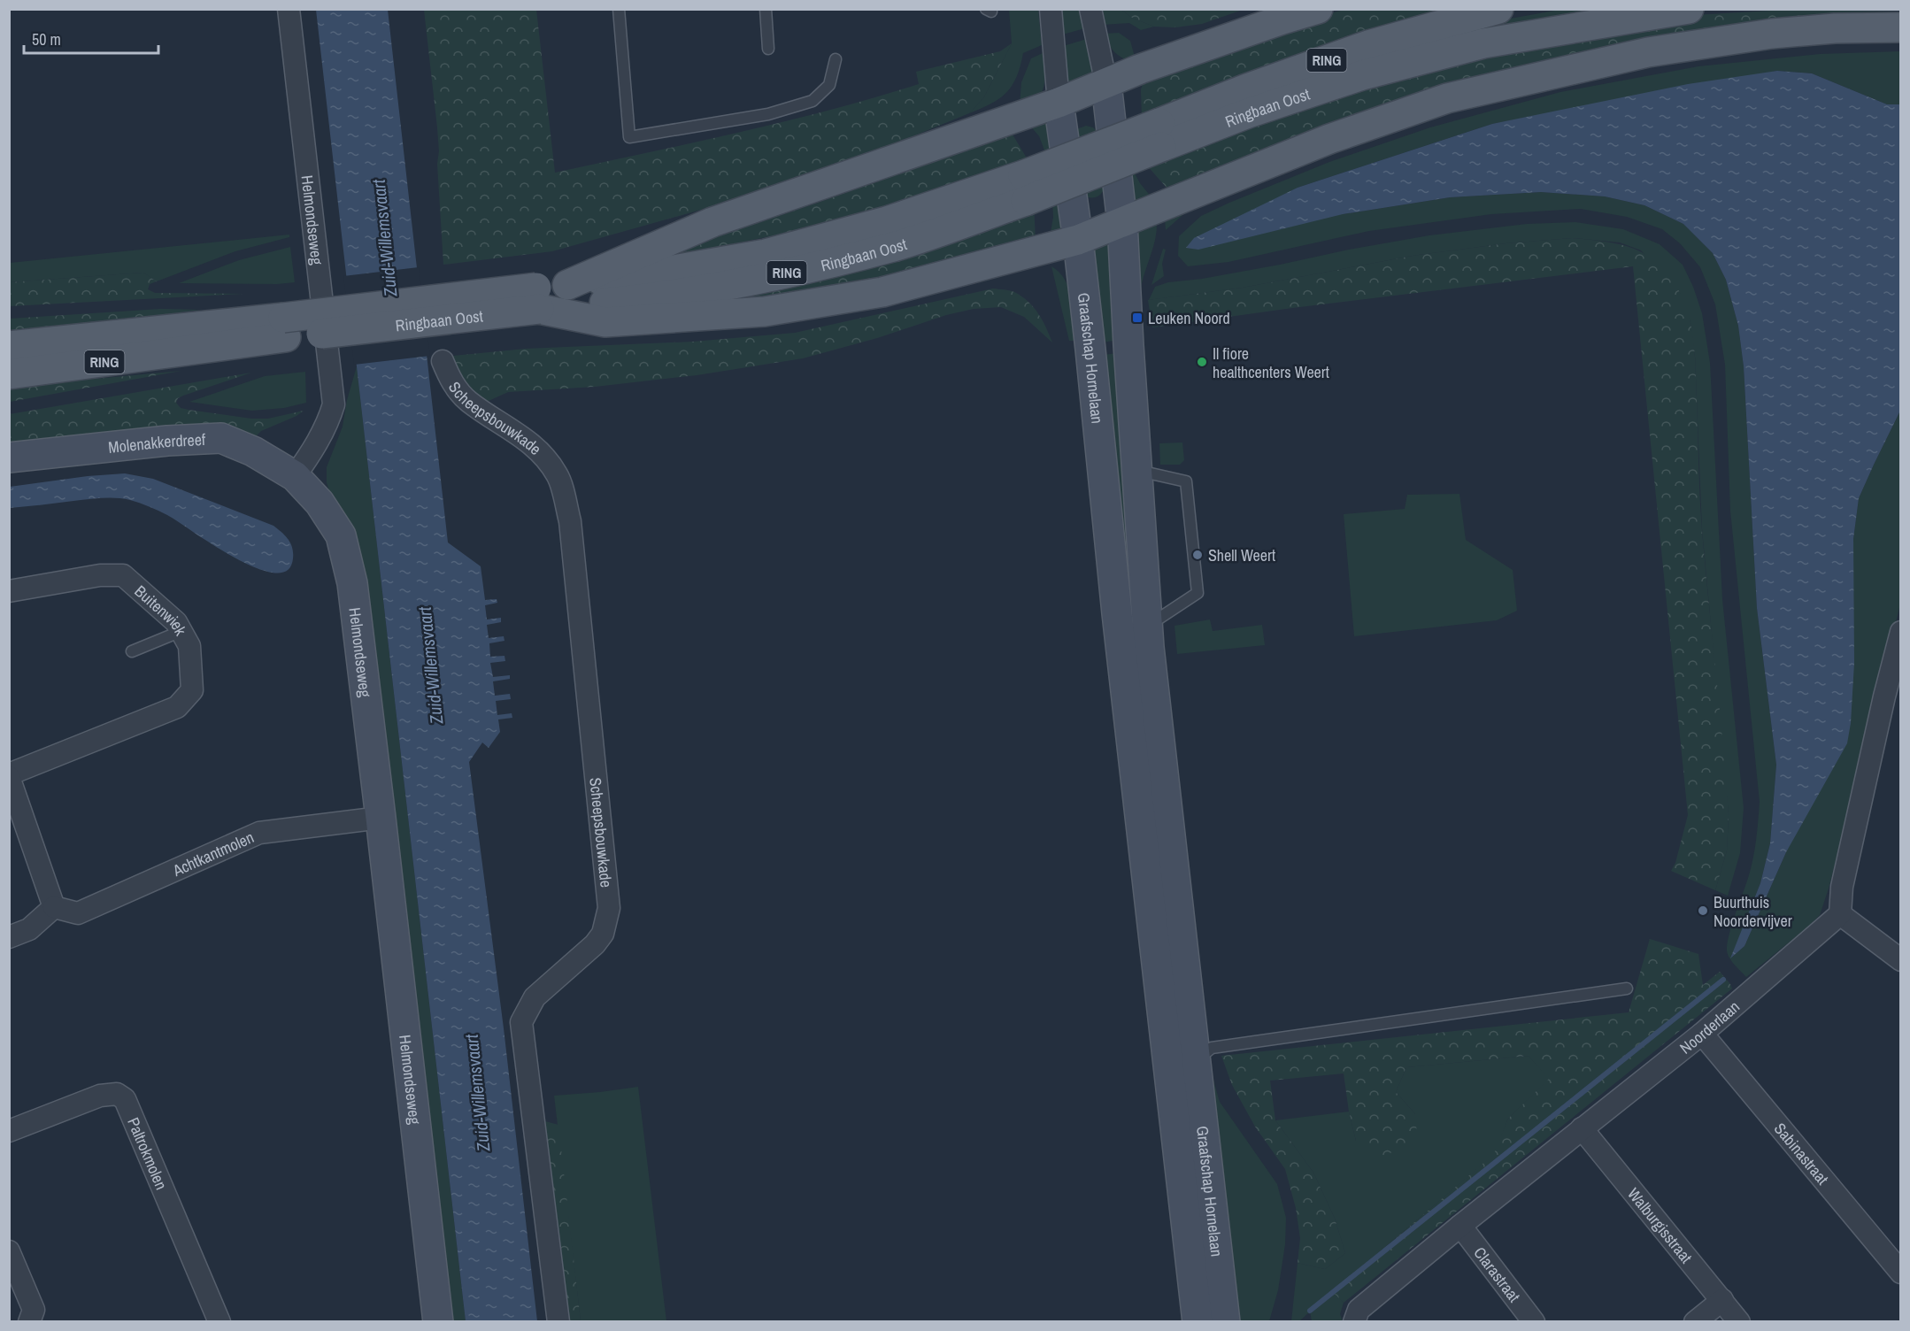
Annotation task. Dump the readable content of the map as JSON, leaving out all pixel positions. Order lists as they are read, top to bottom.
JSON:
{
  "streets": {
    "main road": ["RING", "Ringbaan Oost"],
    "street": [
      "Helmondseweg",
      "Graafschap Hornelaan",
      "Scheepsbouwkade",
      "Molenakkerdreef",
      "Buitenwiek",
      "Achtkantmolen",
      "Noorderlaan",
      "Sabinastraat",
      "Paltrokmolen",
      "Walburgisstraat",
      "Clarastraat"
    ]
  },
  "crossings": [
    ["Helmondseweg", "Molenakkerdreef"],
    ["Helmondseweg", "Achtkantmolen"],
    ["Noorderlaan", "Sabinastraat"],
    ["Noorderlaan", "Walburgisstraat"],
    ["Noorderlaan", "Clarastraat"]
  ],
  "water": ["Zuid-Willemsvaart"],
  "places": {
    "transit": ["Leuken Noord"],
    "other": ["Il fiore healthcenters Weert", "Shell Weert", "Buurthuis Noordervijver"]
  },
  "scale_bar": "50 m"
}
